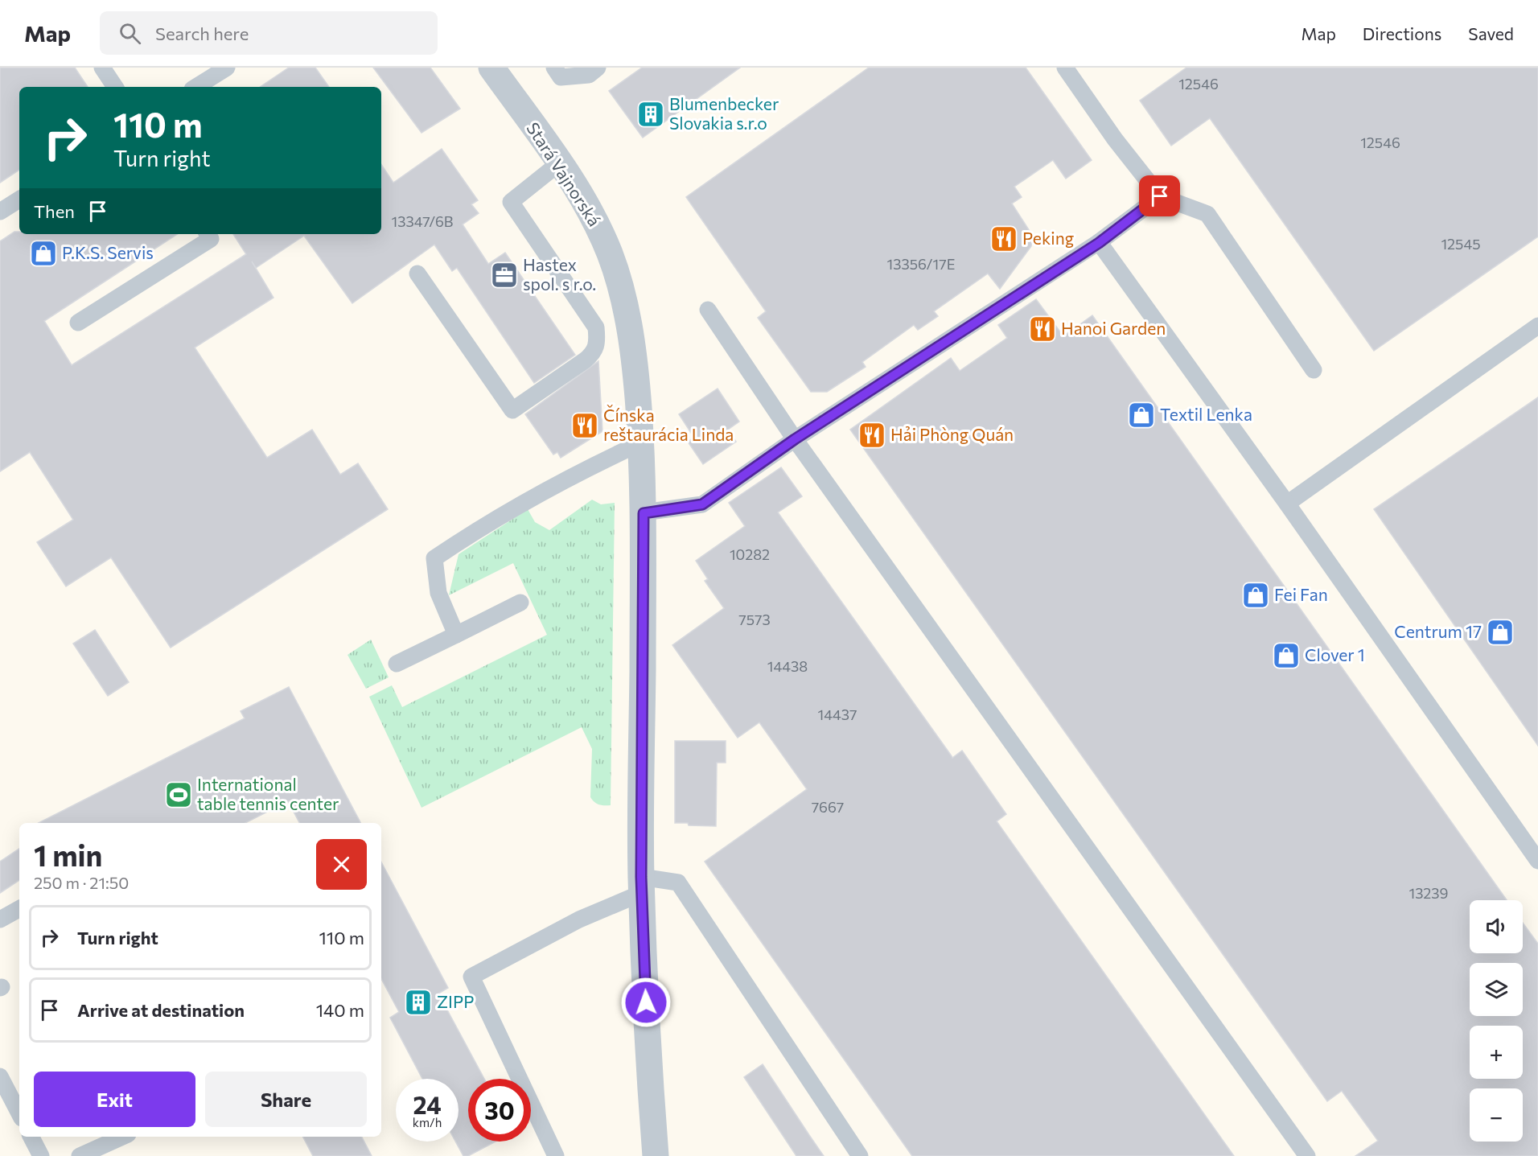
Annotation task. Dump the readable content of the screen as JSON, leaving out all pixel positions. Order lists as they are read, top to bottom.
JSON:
{
  "streets": {
    "street": ["Stará Vajnorská"]
  },
  "places": {
    "building": ["Blumenbecker Slovakia s.r.o", "ZIPP"],
    "restaurant": [
      "Peking",
      "Hanoi Garden",
      "Čínska reštaurácia Linda",
      "Hải Phòng Quán"
    ],
    "shop": [
      "P.K.S. Servis",
      "Textil Lenka",
      "Fei Fan",
      "Centrum 17",
      "Clover 1"
    ],
    "office": ["Hastex spol. s r.o."],
    "sports": ["International table tennis center"]
  },
  "house_numbers": [
    "12546",
    "12546",
    "13347/6B",
    "12545",
    "13356/17E",
    "10282",
    "7573",
    "14438",
    "14437",
    "7667",
    "13239"
  ],
  "page": {
    "header": "Map",
    "search": "Search here",
    "nav": ["Map", "Directions", "Saved"],
    "turn": ["110 m", "Turn right"],
    "then": "Then",
    "heading": ["1 min", "250 m · 21:50"],
    "map_buttons": ["+", "−"],
    "list": [
      {
        "name": "Turn right",
        "value": "110 m"
      },
      {
        "name": "Arrive at destination",
        "value": "140 m"
      }
    ],
    "buttons": ["Exit", "Share"],
    "speed": "24 km/h",
    "limit": "30"
  }
}
